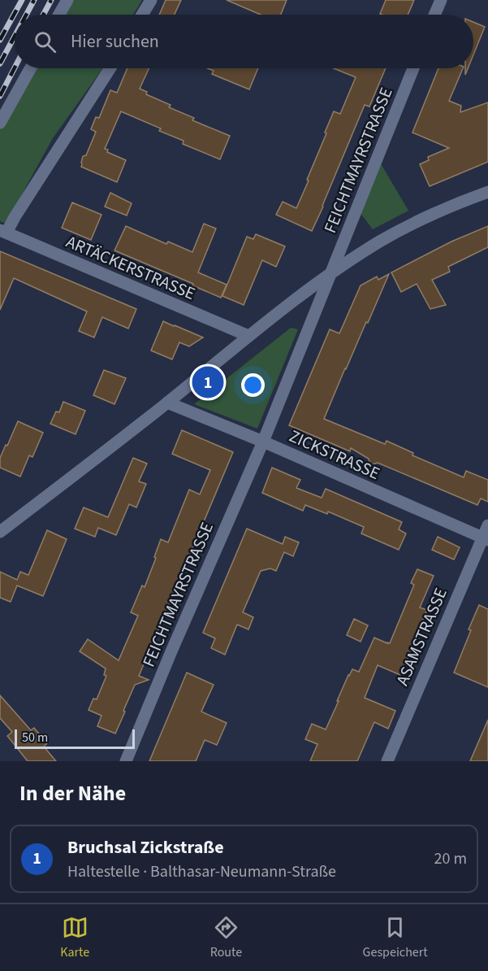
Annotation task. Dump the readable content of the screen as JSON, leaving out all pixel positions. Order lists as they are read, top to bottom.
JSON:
{
  "streets": {
    "street": [
      "FEICHTMAYRSTRASSE",
      "ARTÄCKERSTRASSE",
      "ZICKSTRASSE",
      "ASAMSTRASSE"
    ]
  },
  "crossings": [
    ["FEICHTMAYRSTRASSE", "ZICKSTRASSE"],
    ["ZICKSTRASSE", "ASAMSTRASSE"]
  ],
  "scale_bar": "50 m",
  "page": {
    "search": "Hier suchen",
    "pins": "1",
    "scale": "50 m",
    "heading": "In der Nähe",
    "list": [
      {
        "mark": "1",
        "name": "Bruchsal Zickstraße",
        "note": "Haltestelle · Balthasar-Neumann-Straße",
        "value": "20 m"
      }
    ],
    "nav": ["Karte", "Route", "Gespeichert"]
  }
}
